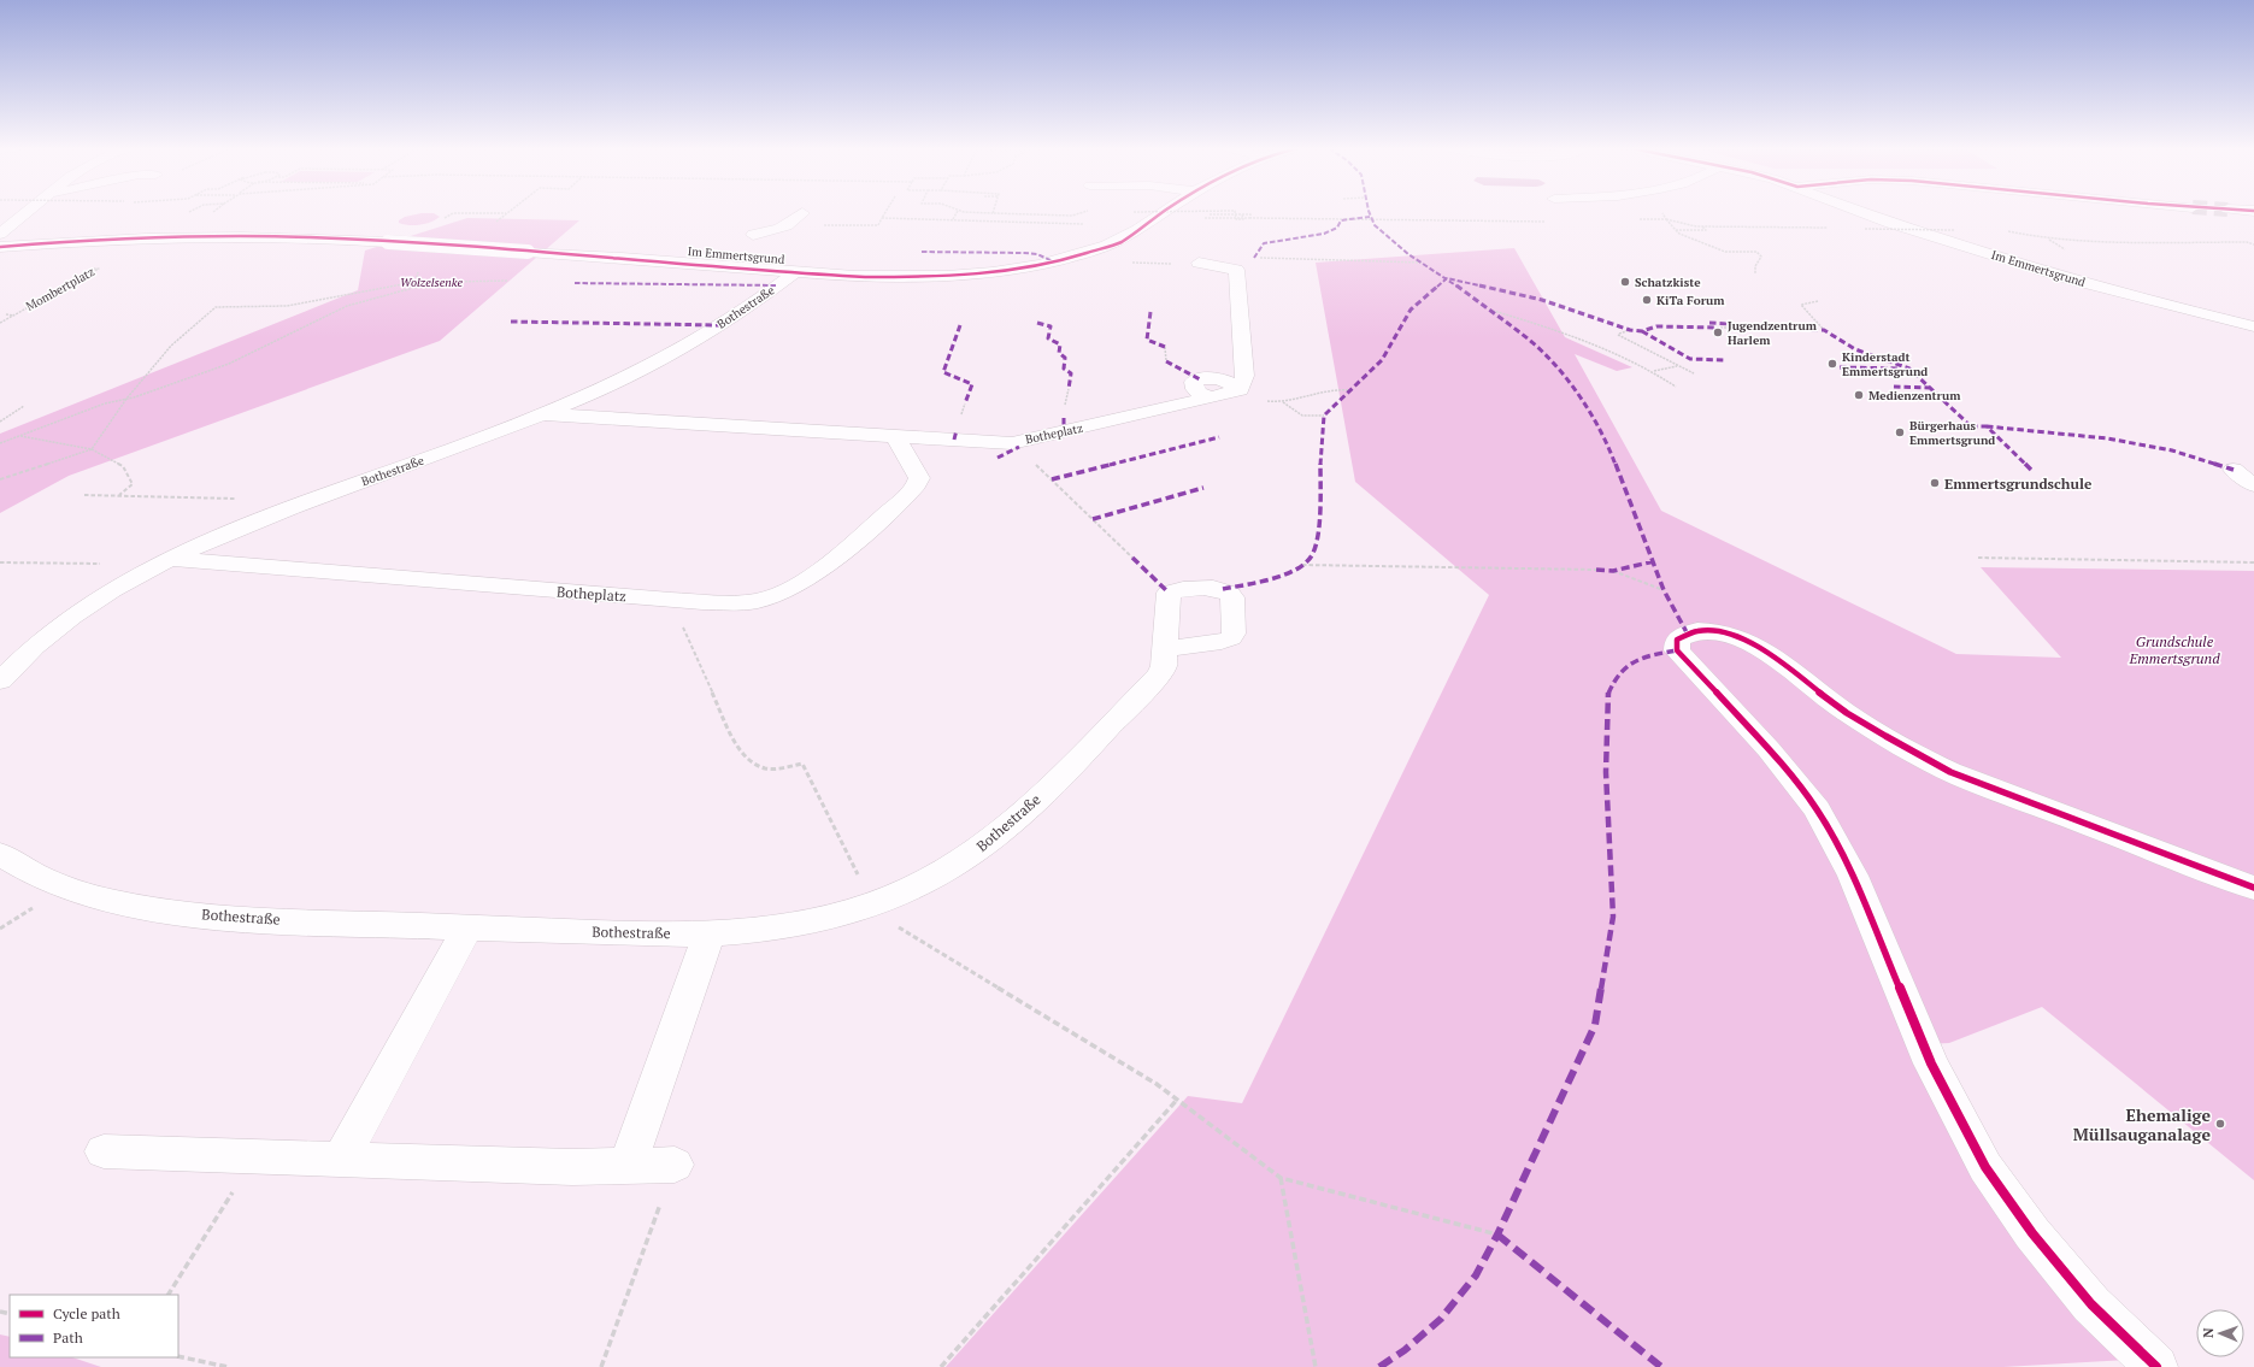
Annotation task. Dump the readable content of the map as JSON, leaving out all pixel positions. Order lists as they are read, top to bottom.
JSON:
{
  "streets": {
    "street": ["Im Emmertsgrund", "Bothestraße", "Botheplatz"],
    "path": ["Mombertplatz"]
  },
  "crossings": [
    ["Im Emmertsgrund", "Bothestraße"],
    ["Bothestraße", "Botheplatz"]
  ],
  "parks": ["Wolzelsenke", "Grundschule Emmertsgrund"],
  "places": [
    "Schatzkiste",
    "KiTa Forum",
    "Jugendzentrum Harlem",
    "Kinderstadt Emmertsgrund",
    "Medienzentrum",
    "Bürgerhaus Emmertsgrund",
    "Emmertsgrundschule",
    "Ehemalige Müllsauganalage"
  ],
  "legend": ["Cycle path", "Path"],
  "north": "left"
}
